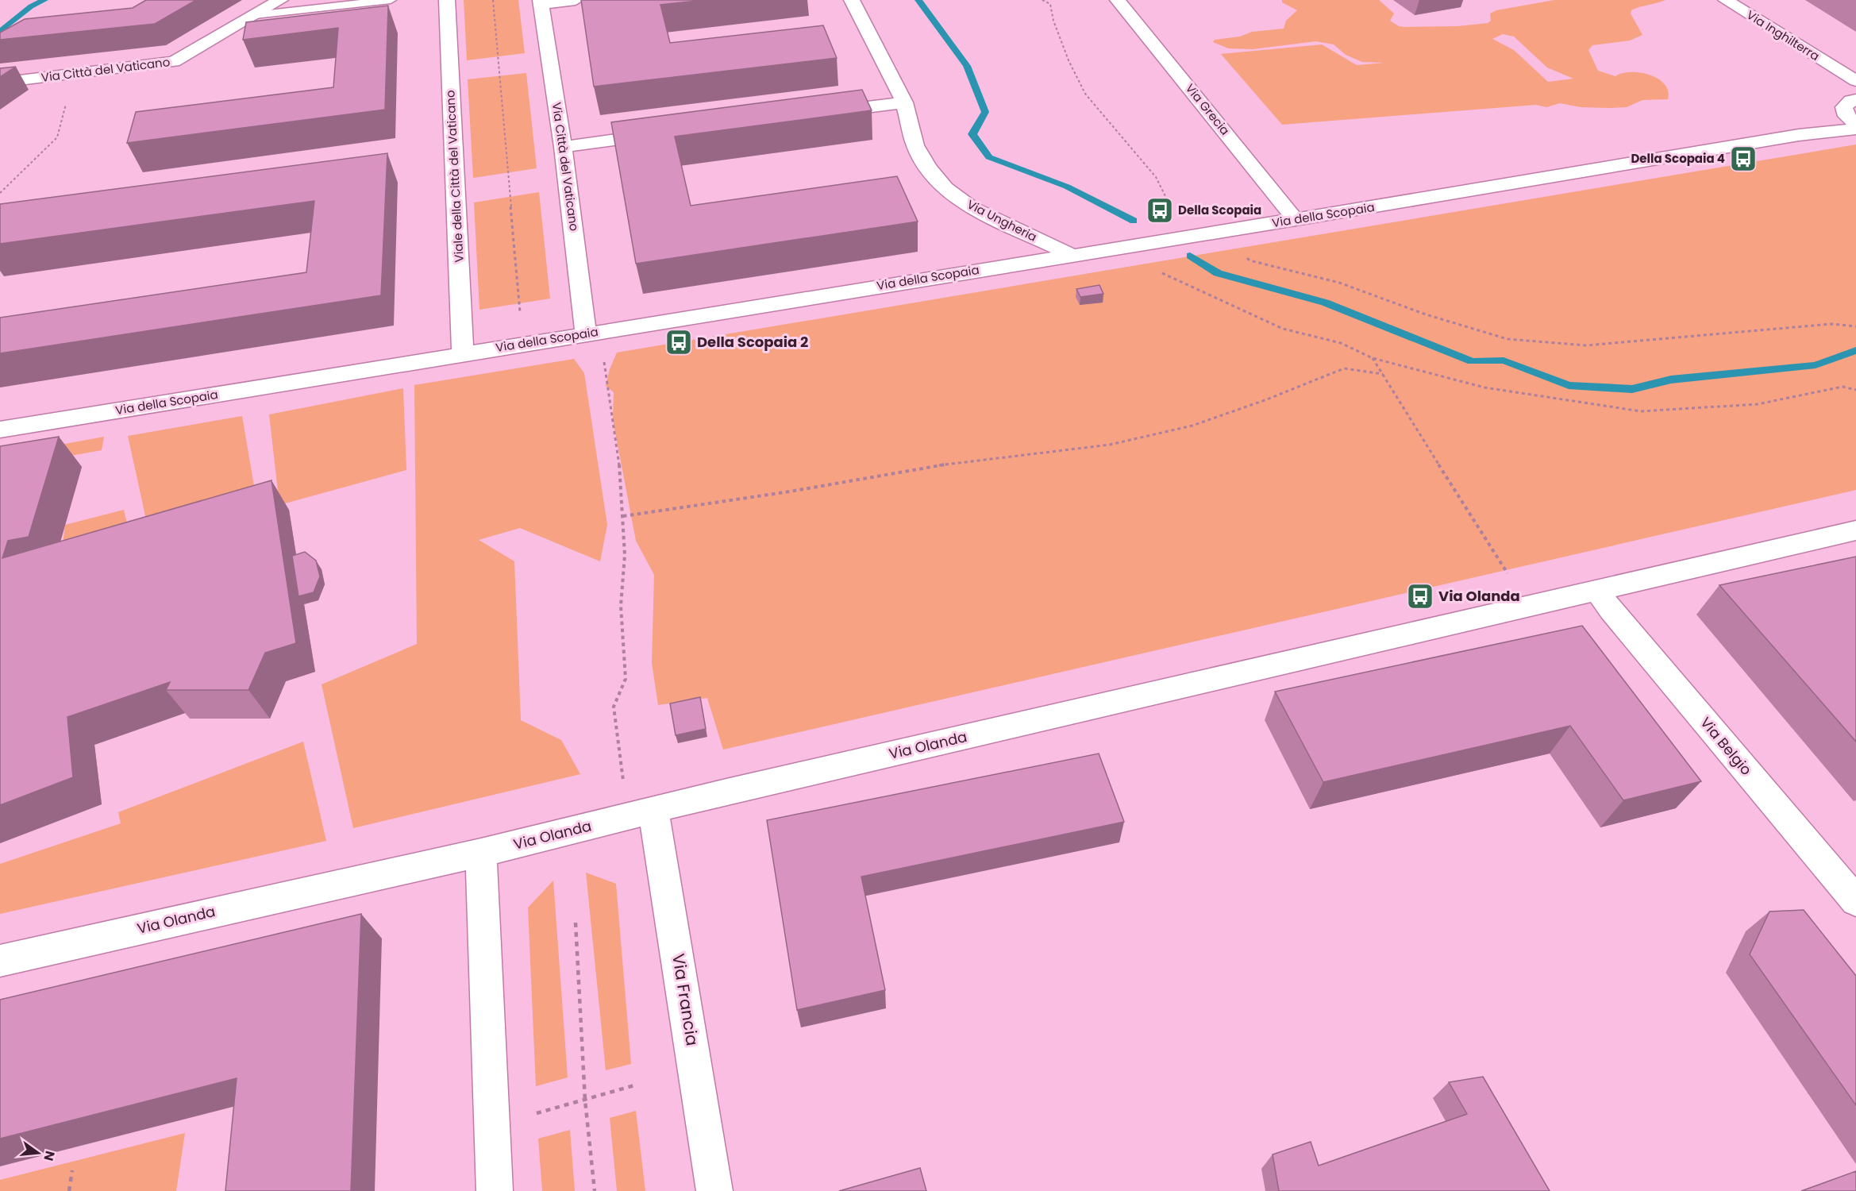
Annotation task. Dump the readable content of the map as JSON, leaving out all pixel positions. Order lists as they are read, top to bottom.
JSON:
{
  "streets": {
    "street": [
      "Via Inghilterra",
      "Via Città del Vaticano",
      "Via Grecia",
      "Viale della Città del Vaticano",
      "Via della Scopaia",
      "Via Ungheria",
      "Via Olanda",
      "Via Belgio",
      "Via Francia"
    ]
  },
  "crossings": [
    ["Via Città del Vaticano", "Via della Scopaia"],
    ["Via Grecia", "Via della Scopaia"],
    ["Viale della Città del Vaticano", "Via della Scopaia"],
    ["Via della Scopaia", "Via Ungheria"],
    ["Via Olanda", "Via Belgio"],
    ["Via Olanda", "Via Francia"]
  ],
  "places": {
    "bus stop": [
      "Della Scopaia 4",
      "Della Scopaia",
      "Della Scopaia 2",
      "Via Olanda"
    ]
  },
  "north": "right"
}
